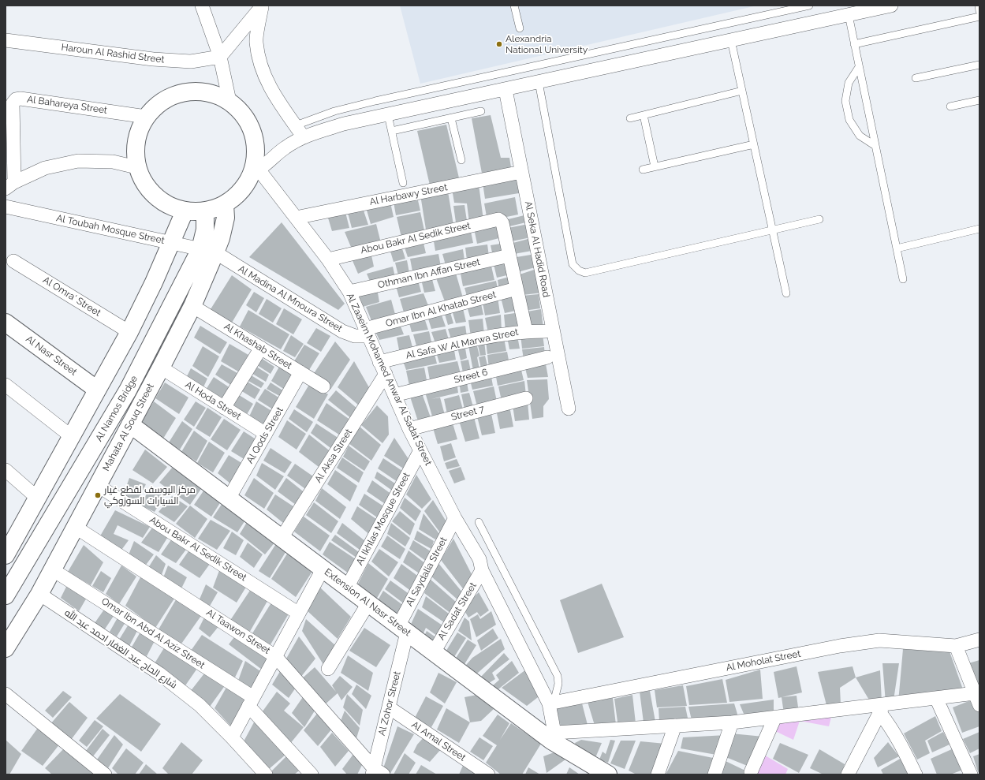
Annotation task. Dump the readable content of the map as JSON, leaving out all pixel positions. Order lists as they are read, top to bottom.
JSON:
{
  "streets": {
    "street": [
      "Haroun Al Rashid Street",
      "Al Bahareya Street",
      "Al Harbawy Street",
      "Al Toubah Mosque Street",
      "Abou Bakr Al Sedik Street",
      "Al Seka Al Hadid Road",
      "Othman Ibn Affan Street",
      "Al Omra' Street",
      "Al Madina Al Mnoura Street",
      "Omar Ibn Al Khatab Street",
      "Al Safa W Al Marwa Street",
      "Al Khashab Street",
      "Al Nasr Street",
      "Street 6",
      "Al Zaaeim Mohamed Anwar Al Sadat Street",
      "Al Hoda Street",
      "Al Namos Bridge",
      "Street 7",
      "Mahata Al Souq Street",
      "Al Qods Street",
      "Al Aksa Street",
      "Al Ikhlas Mosque Street",
      "Al Saydalia Street",
      "Extension Al Nasr Street",
      "Al Sadat Street",
      "Al Taawon Street",
      "Omar Ibn Abd Al Aziz Street",
      "شارع الحاج عبد الغفار احمد عبد الله",
      "Al Moholat Street",
      "Al Zohor Street",
      "Al Amal Street"
    ]
  },
  "crossings": [
    ["Al Harbawy Street", "Al Seka Al Hadid Road"],
    ["Al Harbawy Street", "Al Zaaeim Mohamed Anwar Al Sadat Street"],
    ["Al Toubah Mosque Street", "Al Madina Al Mnoura Street"],
    ["Al Toubah Mosque Street", "Al Namos Bridge"],
    ["Al Toubah Mosque Street", "Mahata Al Souq Street"],
    ["Abou Bakr Al Sedik Street", "Othman Ibn Affan Street"],
    ["Abou Bakr Al Sedik Street", "Al Zaaeim Mohamed Anwar Al Sadat Street"],
    ["Abou Bakr Al Sedik Street", "Mahata Al Souq Street"],
    ["Othman Ibn Affan Street", "Al Zaaeim Mohamed Anwar Al Sadat Street"],
    ["Al Madina Al Mnoura Street", "Omar Ibn Al Khatab Street"],
    ["Al Madina Al Mnoura Street", "Al Zaaeim Mohamed Anwar Al Sadat Street"],
    ["Al Madina Al Mnoura Street", "Al Namos Bridge"],
    ["Al Madina Al Mnoura Street", "Mahata Al Souq Street"],
    ["Omar Ibn Al Khatab Street", "Al Zaaeim Mohamed Anwar Al Sadat Street"],
    ["Al Safa W Al Marwa Street", "Al Zaaeim Mohamed Anwar Al Sadat Street"],
    ["Al Khashab Street", "Mahata Al Souq Street"],
    ["Al Khashab Street", "Al Qods Street"],
    ["Street 6", "Al Zaaeim Mohamed Anwar Al Sadat Street"],
    ["Al Zaaeim Mohamed Anwar Al Sadat Street", "Street 7"],
    ["Al Zaaeim Mohamed Anwar Al Sadat Street", "Al Aksa Street"],
    ["Al Zaaeim Mohamed Anwar Al Sadat Street", "Al Ikhlas Mosque Street"],
    ["Al Zaaeim Mohamed Anwar Al Sadat Street", "Al Saydalia Street"],
    ["Al Zaaeim Mohamed Anwar Al Sadat Street", "Extension Al Nasr Street"],
    ["Al Zaaeim Mohamed Anwar Al Sadat Street", "Al Sadat Street"],
    ["Al Zaaeim Mohamed Anwar Al Sadat Street", "Al Moholat Street"],
    ["Al Hoda Street", "Mahata Al Souq Street"],
    ["Al Hoda Street", "Al Qods Street"],
    ["Al Namos Bridge", "Mahata Al Souq Street"],
    ["Mahata Al Souq Street", "Extension Al Nasr Street"],
    ["Mahata Al Souq Street", "Al Taawon Street"],
    ["Mahata Al Souq Street", "Omar Ibn Abd Al Aziz Street"],
    ["Mahata Al Souq Street", "شارع الحاج عبد الغفار احمد عبد الله"],
    ["Al Qods Street", "Extension Al Nasr Street"],
    ["Al Aksa Street", "Extension Al Nasr Street"],
    ["Al Ikhlas Mosque Street", "Extension Al Nasr Street"],
    ["Al Saydalia Street", "Extension Al Nasr Street"],
    ["Al Saydalia Street", "Al Zohor Street"],
    ["Extension Al Nasr Street", "Al Sadat Street"],
    ["Extension Al Nasr Street", "Al Zohor Street"],
    ["Al Taawon Street", "Al Zohor Street"],
    ["Al Zohor Street", "Al Amal Street"]
  ],
  "places": ["Alexandria National University", "مركز اليوسف لقطع غيار السيارات السوزوكي"]
}
